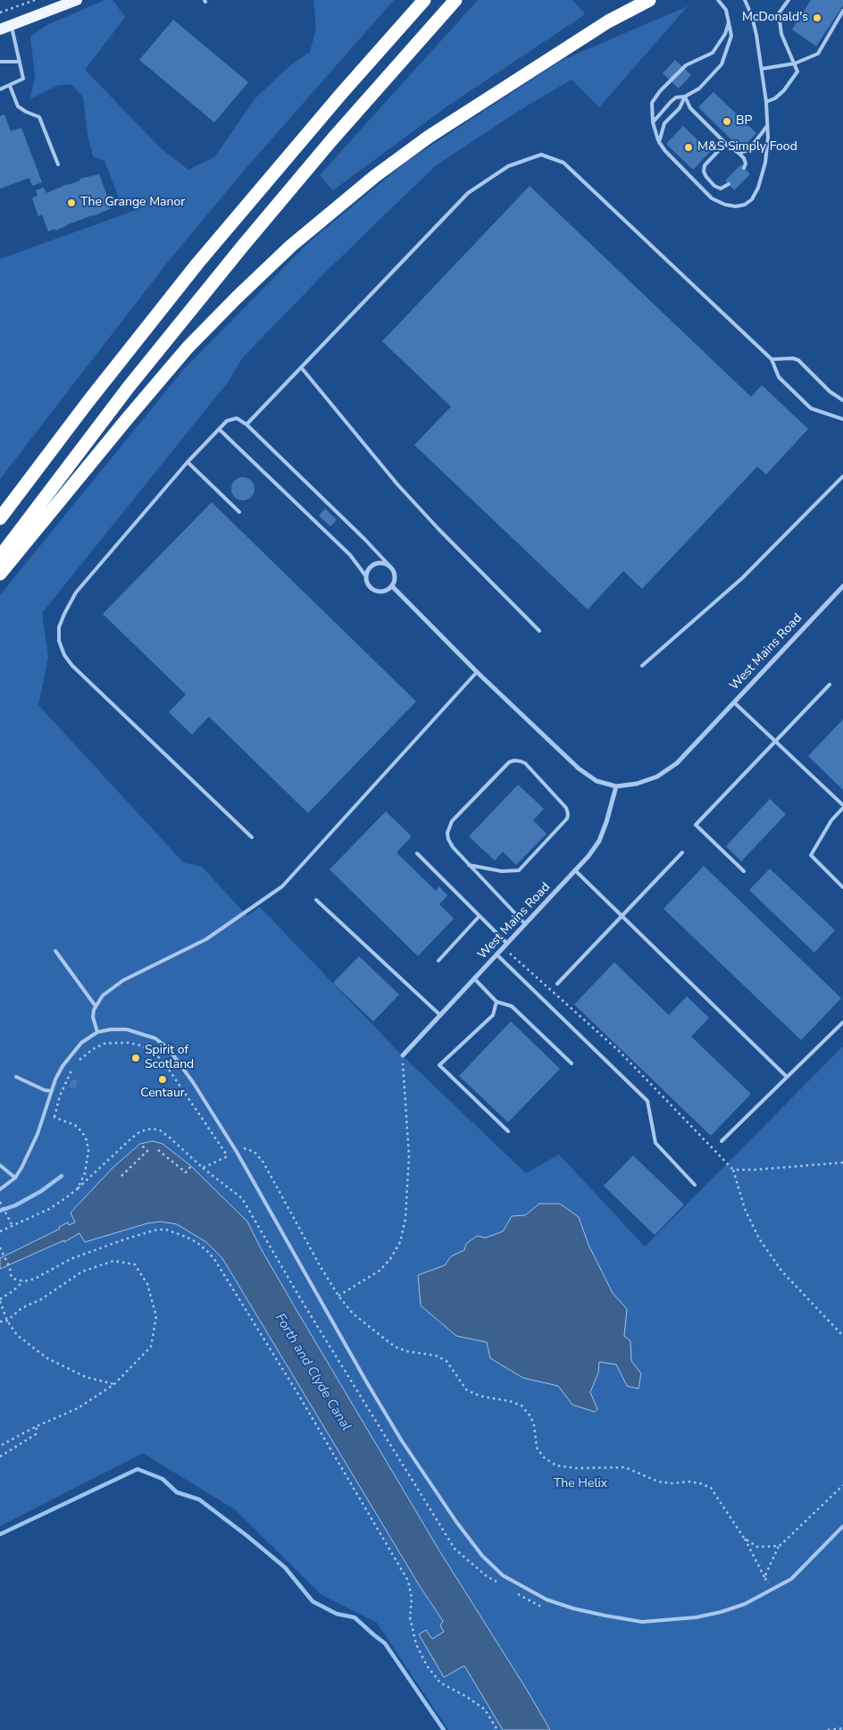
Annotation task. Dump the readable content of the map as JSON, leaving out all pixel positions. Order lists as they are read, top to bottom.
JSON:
{
  "streets": {
    "street": ["West Mains Road"]
  },
  "water": ["Forth and Clyde Canal"],
  "parks": ["The Helix"],
  "places": [
    "McDonald's",
    "BP",
    "M&S Simply Food",
    "The Grange Manor",
    "Spirit of Scotland",
    "Centaur"
  ]
}
